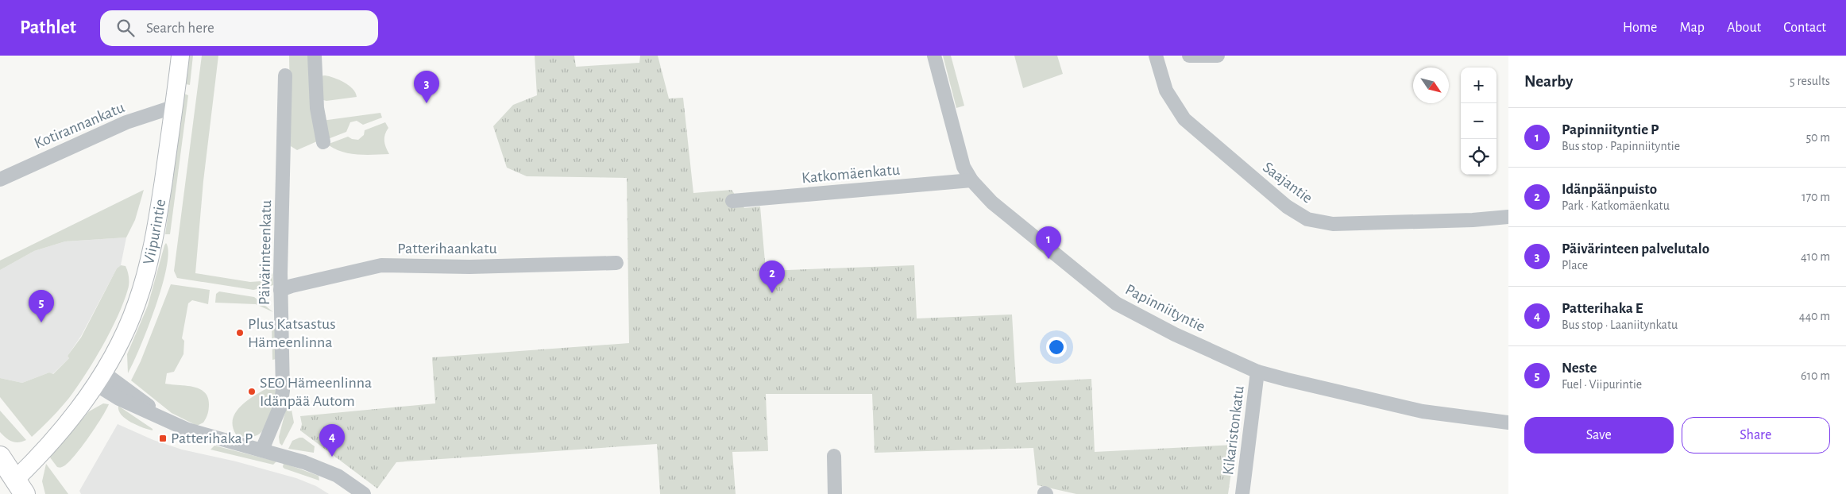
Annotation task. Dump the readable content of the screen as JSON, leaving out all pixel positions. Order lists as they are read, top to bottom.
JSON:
{
  "streets": {
    "main road": ["Viipurintie"],
    "street": [
      "Kotirannankatu",
      "Katkomäenkatu",
      "Saajantie",
      "Patterihaankatu",
      "Päivärinteenkatu",
      "Papinniityntie",
      "Kikaristonkatu"
    ]
  },
  "crossings": [
    ["Kotirannankatu", "Viipurintie"],
    ["Katkomäenkatu", "Papinniityntie"],
    ["Patterihaankatu", "Päivärinteenkatu"],
    ["Papinniityntie", "Kikaristonkatu"]
  ],
  "places": {
    "other": ["Plus Katsastus Hämeenlinna", "SEO Hämeenlinna Idänpää Autom"],
    "transit": ["Patterihaka P"]
  },
  "north": "bottom right",
  "page": {
    "header": "Pathlet",
    "search": "Search here",
    "nav": [
      "Home",
      "Map",
      "About",
      "Contact"
    ],
    "heading": ["Nearby", "5 results"],
    "map_buttons": ["+", "−"],
    "pins": [
      "3",
      "1",
      "2",
      "5",
      "4"
    ],
    "list": [
      {
        "mark": "1",
        "name": "Papinniityntie P",
        "note": "Bus stop · Papinniityntie",
        "value": "50 m"
      },
      {
        "mark": "2",
        "name": "Idänpäänpuisto",
        "note": "Park · Katkomäenkatu",
        "value": "170 m"
      },
      {
        "mark": "3",
        "name": "Päivärinteen palvelutalo",
        "note": "Place",
        "value": "410 m"
      },
      {
        "mark": "4",
        "name": "Patterihaka E",
        "note": "Bus stop · Laaniitynkatu",
        "value": "440 m"
      },
      {
        "mark": "5",
        "name": "Neste",
        "note": "Fuel · Viipurintie",
        "value": "610 m"
      }
    ],
    "buttons": ["Save", "Share"]
  }
}
